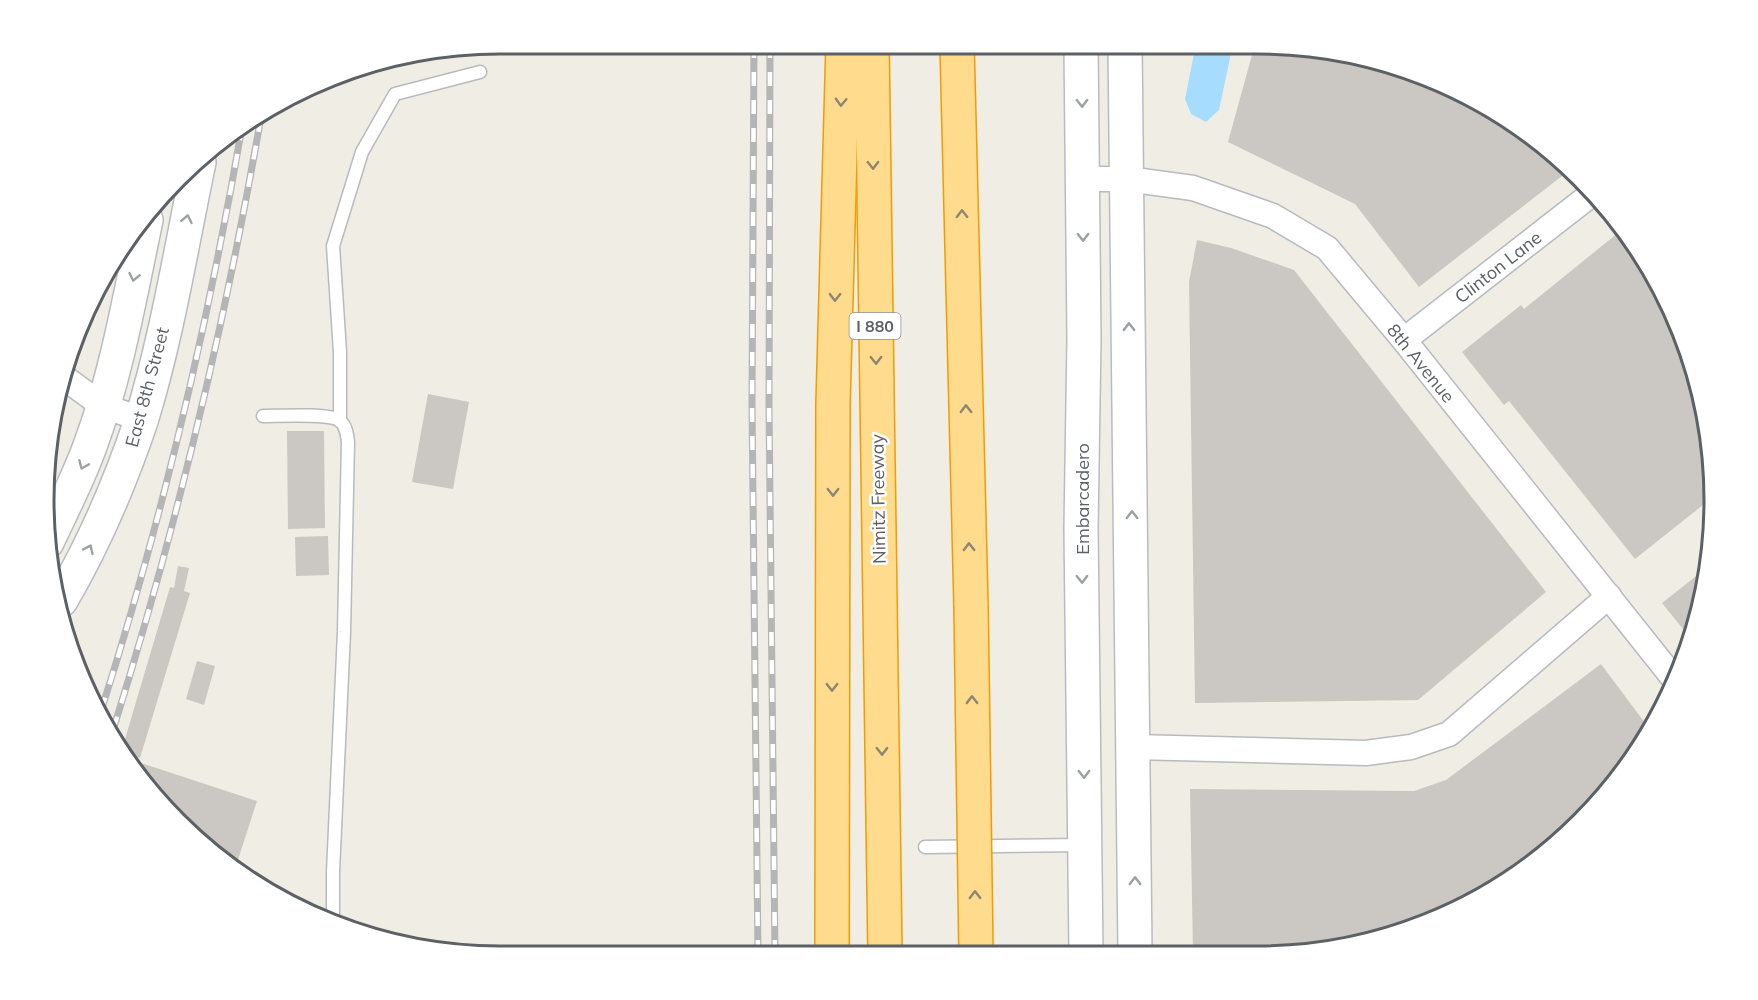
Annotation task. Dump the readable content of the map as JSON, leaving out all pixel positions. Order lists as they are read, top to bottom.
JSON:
{
  "streets": {
    "highway": ["I 880", "Nimitz Freeway"],
    "main road": ["East 8th Street", "Embarcadero"],
    "street": ["Clinton Lane", "8th Avenue"]
  },
  "crossings": [
    ["Clinton Lane", "8th Avenue"],
    ["8th Avenue", "Embarcadero"]
  ]
}
